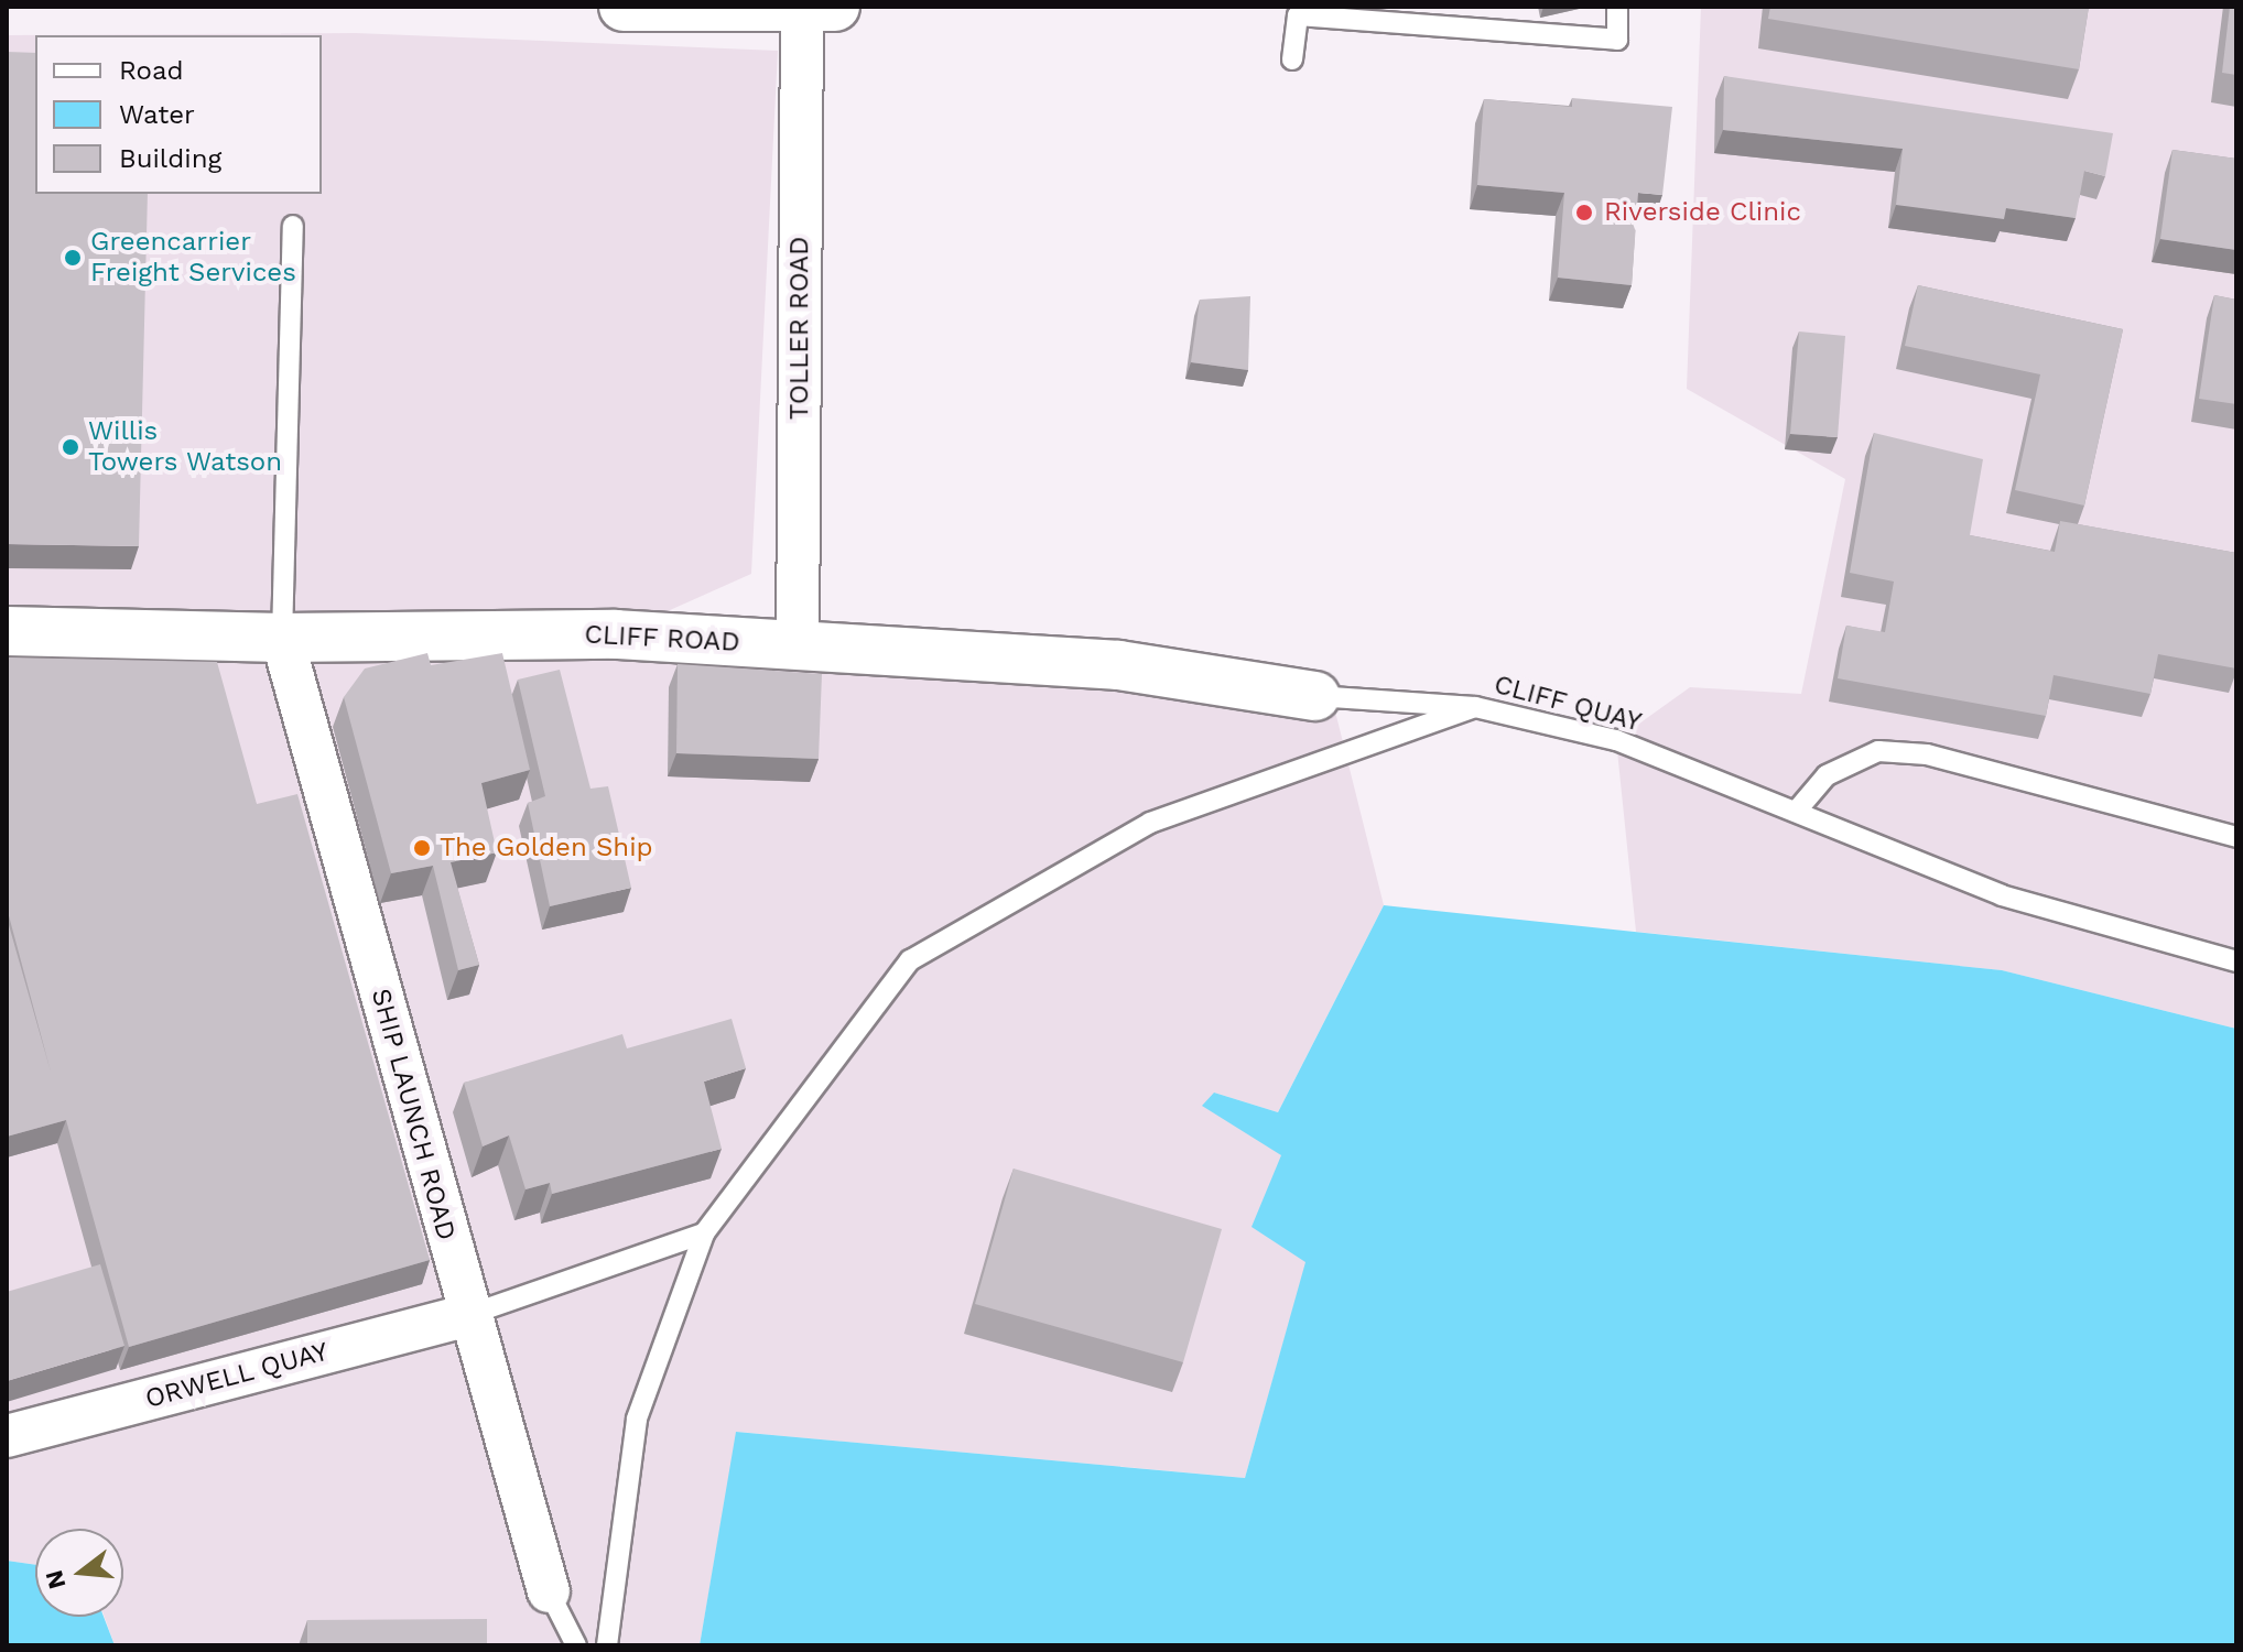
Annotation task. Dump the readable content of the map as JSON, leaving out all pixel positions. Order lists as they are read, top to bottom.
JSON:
{
  "streets": {
    "main road": ["CLIFF ROAD"],
    "street": ["TOLLER ROAD", "SHIP LAUNCH ROAD", "ORWELL QUAY"],
    "lane": ["CLIFF QUAY"]
  },
  "crossings": [
    ["TOLLER ROAD", "CLIFF ROAD"],
    ["CLIFF ROAD", "CLIFF QUAY"],
    ["CLIFF ROAD", "SHIP LAUNCH ROAD"],
    ["SHIP LAUNCH ROAD", "ORWELL QUAY"]
  ],
  "places": [
    "Riverside Clinic",
    "Greencarrier Freight Services",
    "Willis Towers Watson",
    "The Golden Ship"
  ],
  "legend": ["Road", "Water", "Building"],
  "north": "left"
}
